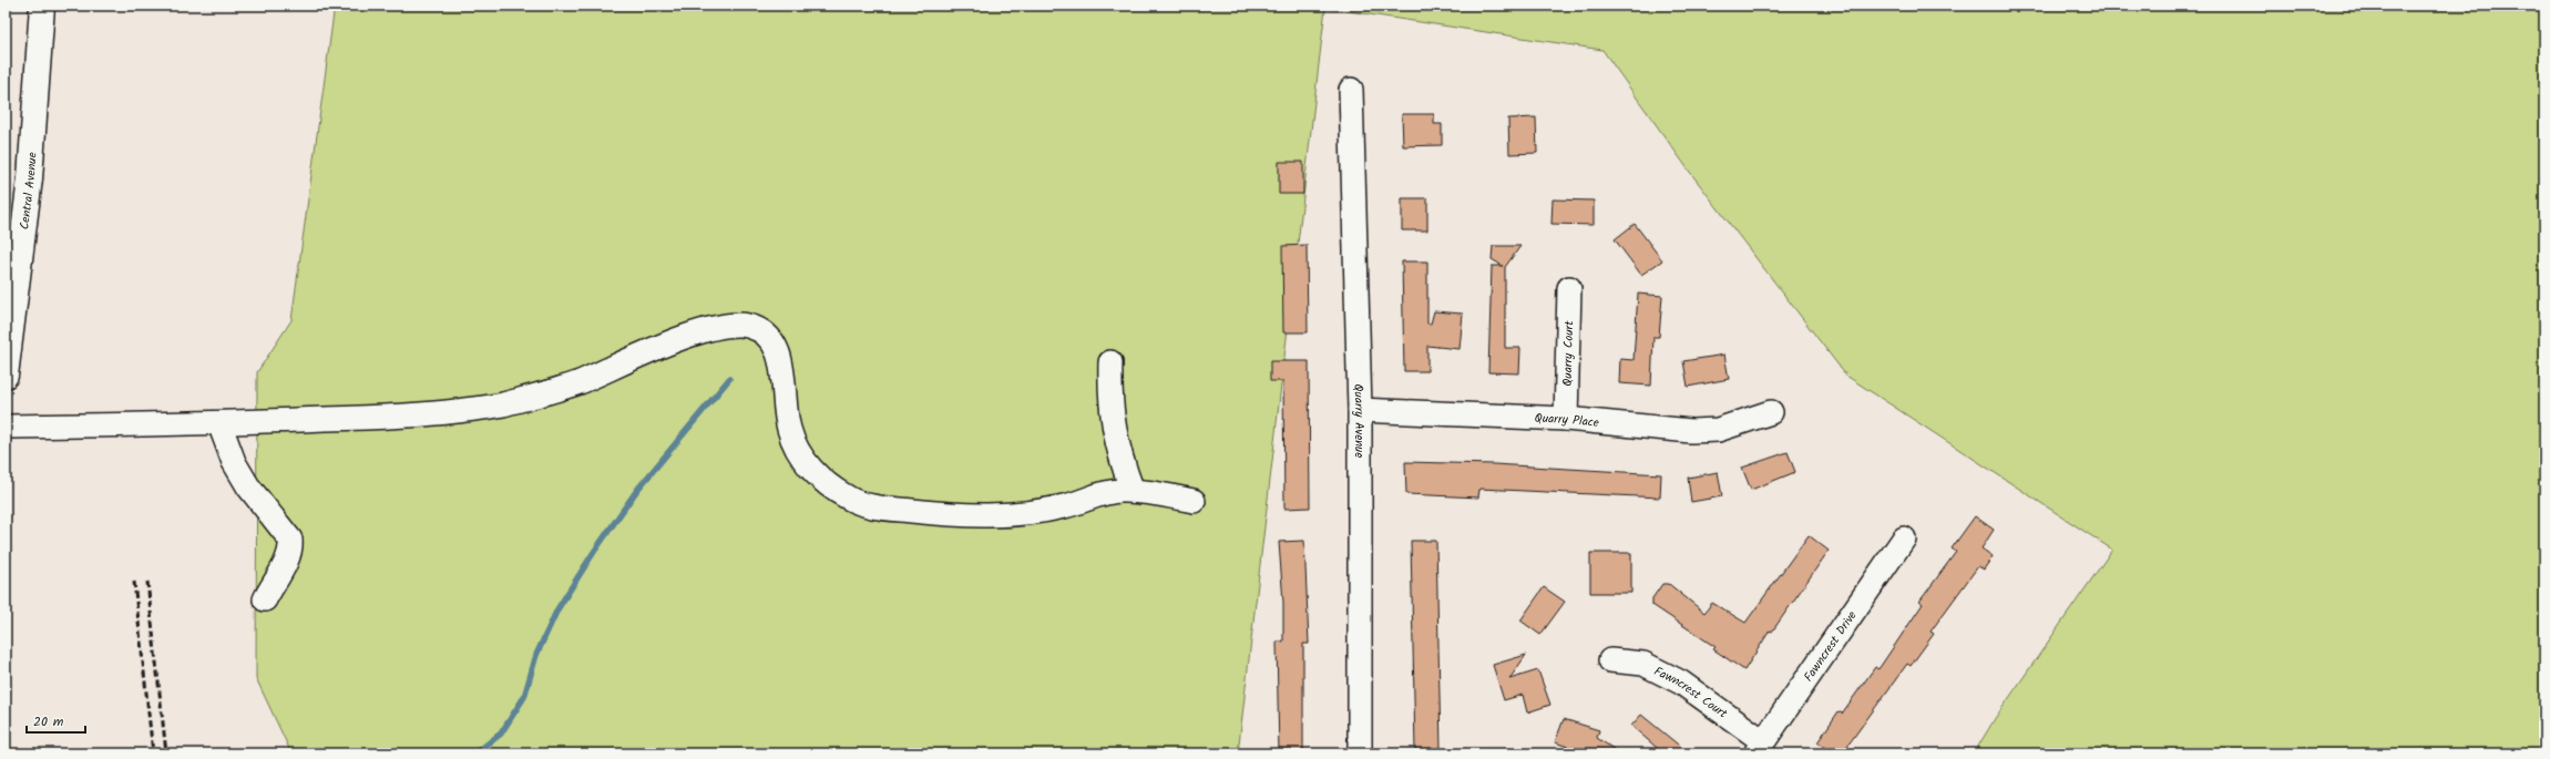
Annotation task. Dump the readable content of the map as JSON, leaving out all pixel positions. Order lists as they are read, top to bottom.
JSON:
{
  "streets": {
    "main road": ["Central Avenue"],
    "street": [
      "Quarry Court",
      "Quarry Place",
      "Quarry Avenue",
      "Fawncrest Drive",
      "Fawncrest Court"
    ]
  },
  "crossings": [
    ["Quarry Court", "Quarry Place"],
    ["Quarry Place", "Quarry Avenue"],
    ["Fawncrest Drive", "Fawncrest Court"]
  ],
  "scale_bar": "20 m"
}
